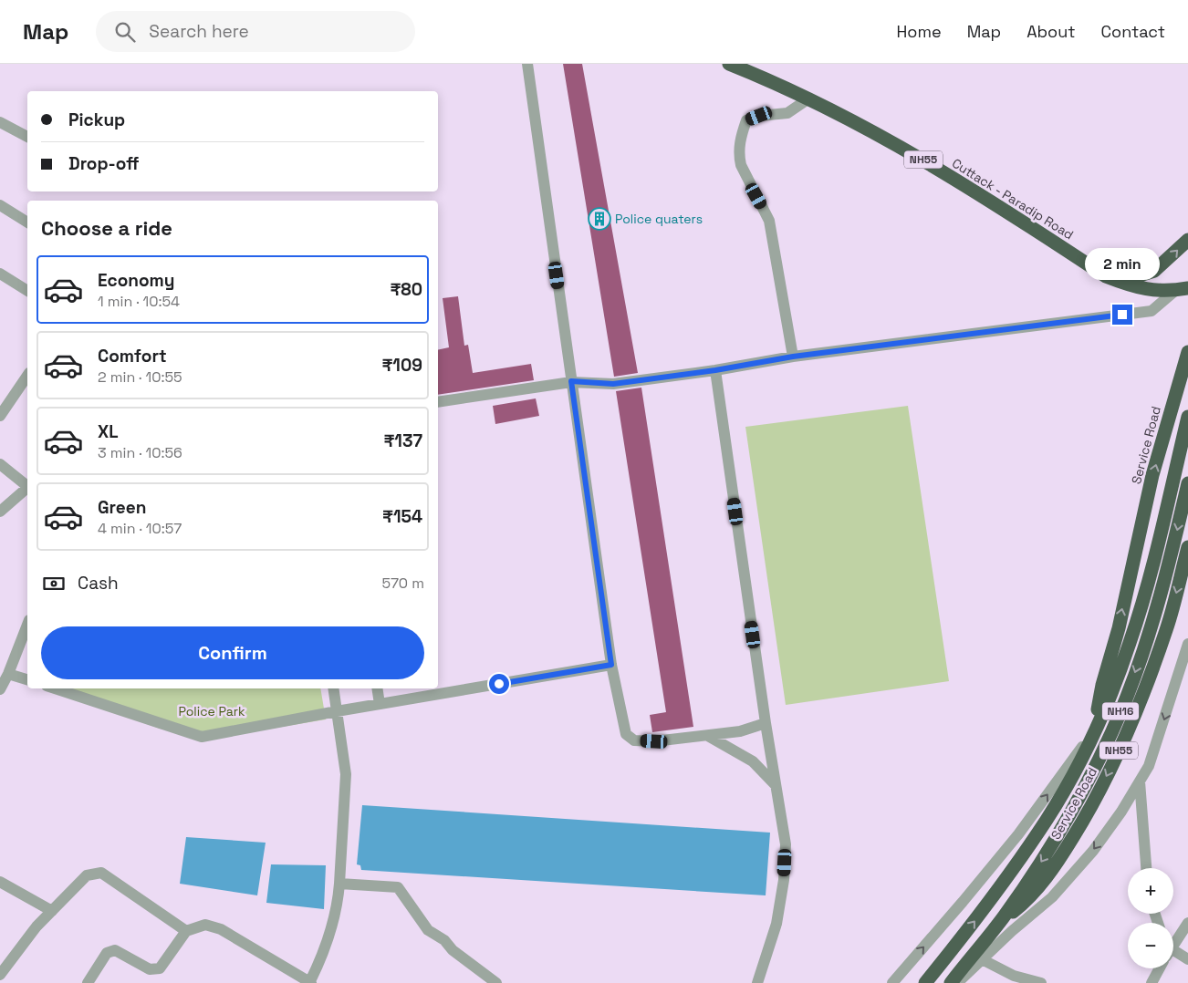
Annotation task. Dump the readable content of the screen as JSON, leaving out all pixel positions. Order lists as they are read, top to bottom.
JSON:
{
  "streets": {
    "highway": [
      "NH55",
      "Cuttack - Paradip Road",
      "Service Road",
      "NH16"
    ]
  },
  "crossings": [
    ["Service Road", "NH16"]
  ],
  "parks": ["Police Park"],
  "places": {
    "building": ["Police quaters"]
  },
  "page": {
    "header": "Map",
    "search": "Search here",
    "nav": [
      "Home",
      "Map",
      "About",
      "Contact"
    ],
    "banner": ["Pickup", "Drop-off"],
    "heading": "Choose a ride",
    "bubble": "2 min",
    "list": [
      {
        "name": "Economy",
        "note": "1 min · 10:54",
        "value": "₹80"
      },
      {
        "name": "Comfort",
        "note": "2 min · 10:55",
        "value": "₹109"
      },
      {
        "name": "XL",
        "note": "3 min · 10:56",
        "value": "₹137"
      },
      {
        "name": "Green",
        "note": "4 min · 10:57",
        "value": "₹154"
      }
    ],
    "pay": ["Cash", "570 m"],
    "buttons": "Confirm",
    "map_buttons": ["+", "−"]
  }
}
